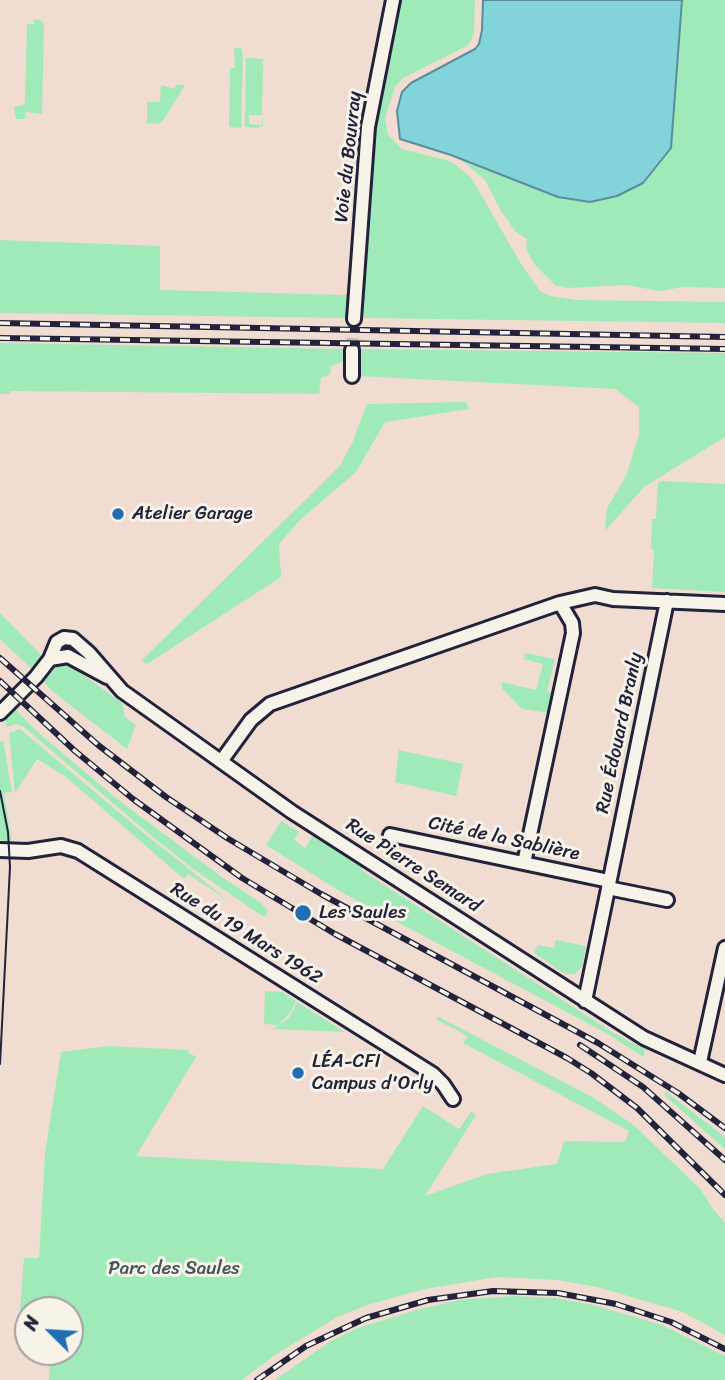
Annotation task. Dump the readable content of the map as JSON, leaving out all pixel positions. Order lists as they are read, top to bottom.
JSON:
{
  "streets": {
    "street": [
      "Voie du Bouvray",
      "Rue Édouard Branly",
      "Cité de la Sablière",
      "Rue Pierre Semard",
      "Rue du 19 Mars 1962"
    ]
  },
  "crossings": [
    ["Rue Édouard Branly", "Cité de la Sablière"]
  ],
  "parks": ["Parc des Saules"],
  "places": ["Atelier Garage", "Les Saules", "LÉA-CFI Campus d'Orly"],
  "north": "top left"
}
